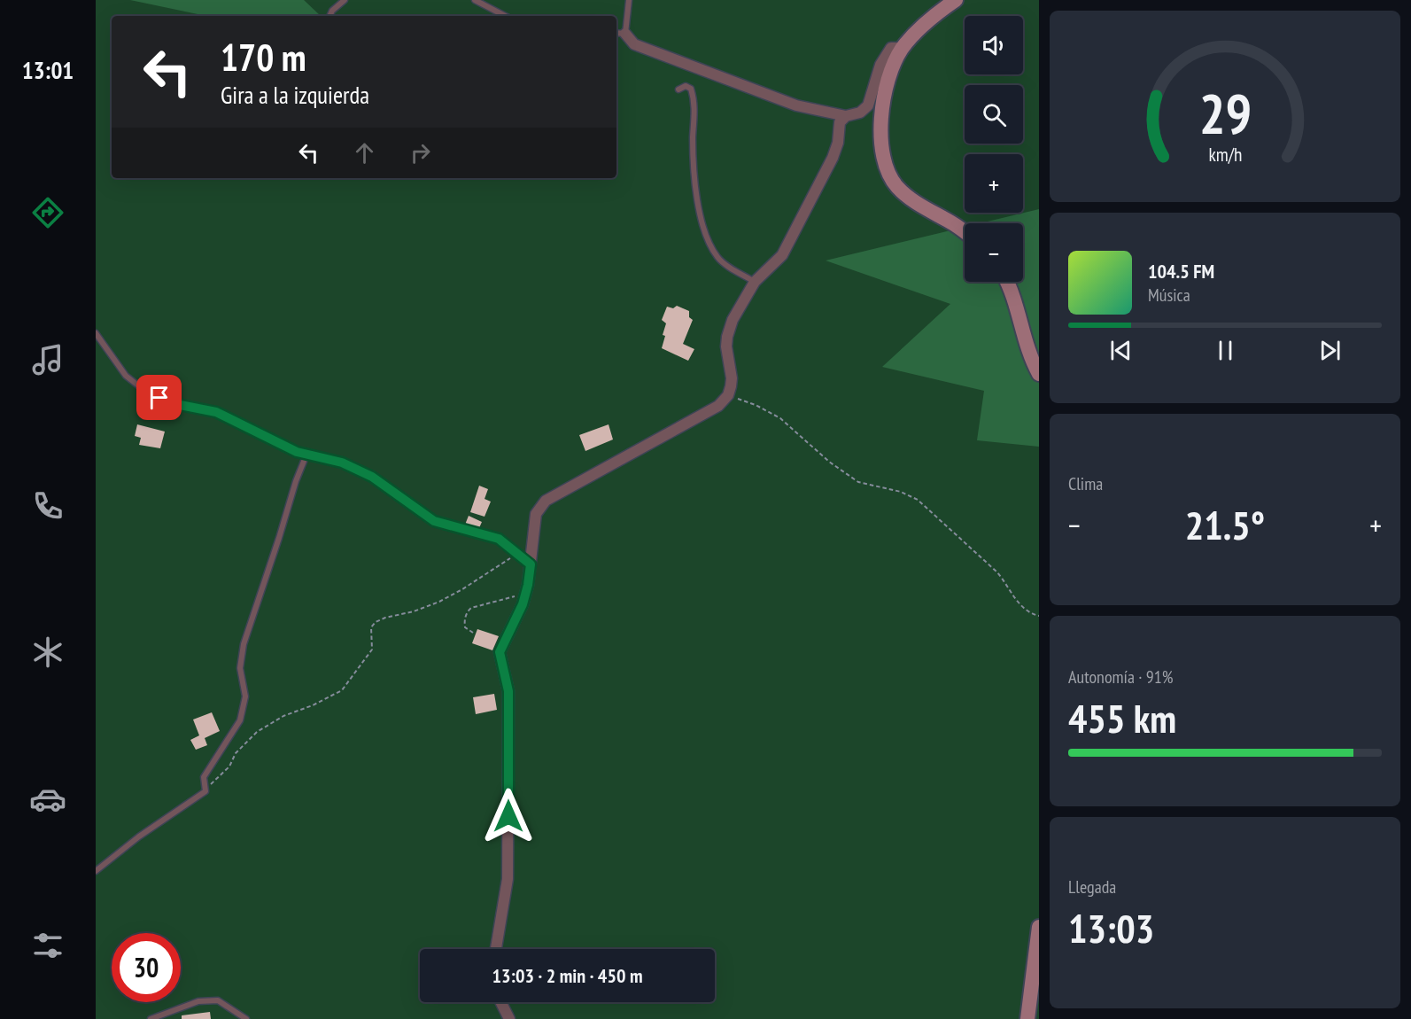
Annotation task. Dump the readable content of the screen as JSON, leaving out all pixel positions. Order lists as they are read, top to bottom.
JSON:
{
  "page": {
    "tabs": "13:01",
    "map_buttons": ["+", "−"],
    "turn": ["170 m", "Gira a la izquierda"],
    "song": ["104.5 FM", "Música"],
    "tile": [
      "Clima",
      ["Autonomía · 91%", "455 km"],
      ["Llegada", "13:03"]
    ],
    "heat": ["−", "21.5°", "+"],
    "limit": "30",
    "trip": "13:03 · 2 min · 450 m",
    "gauge": ["29", "km/h"]
  }
}
